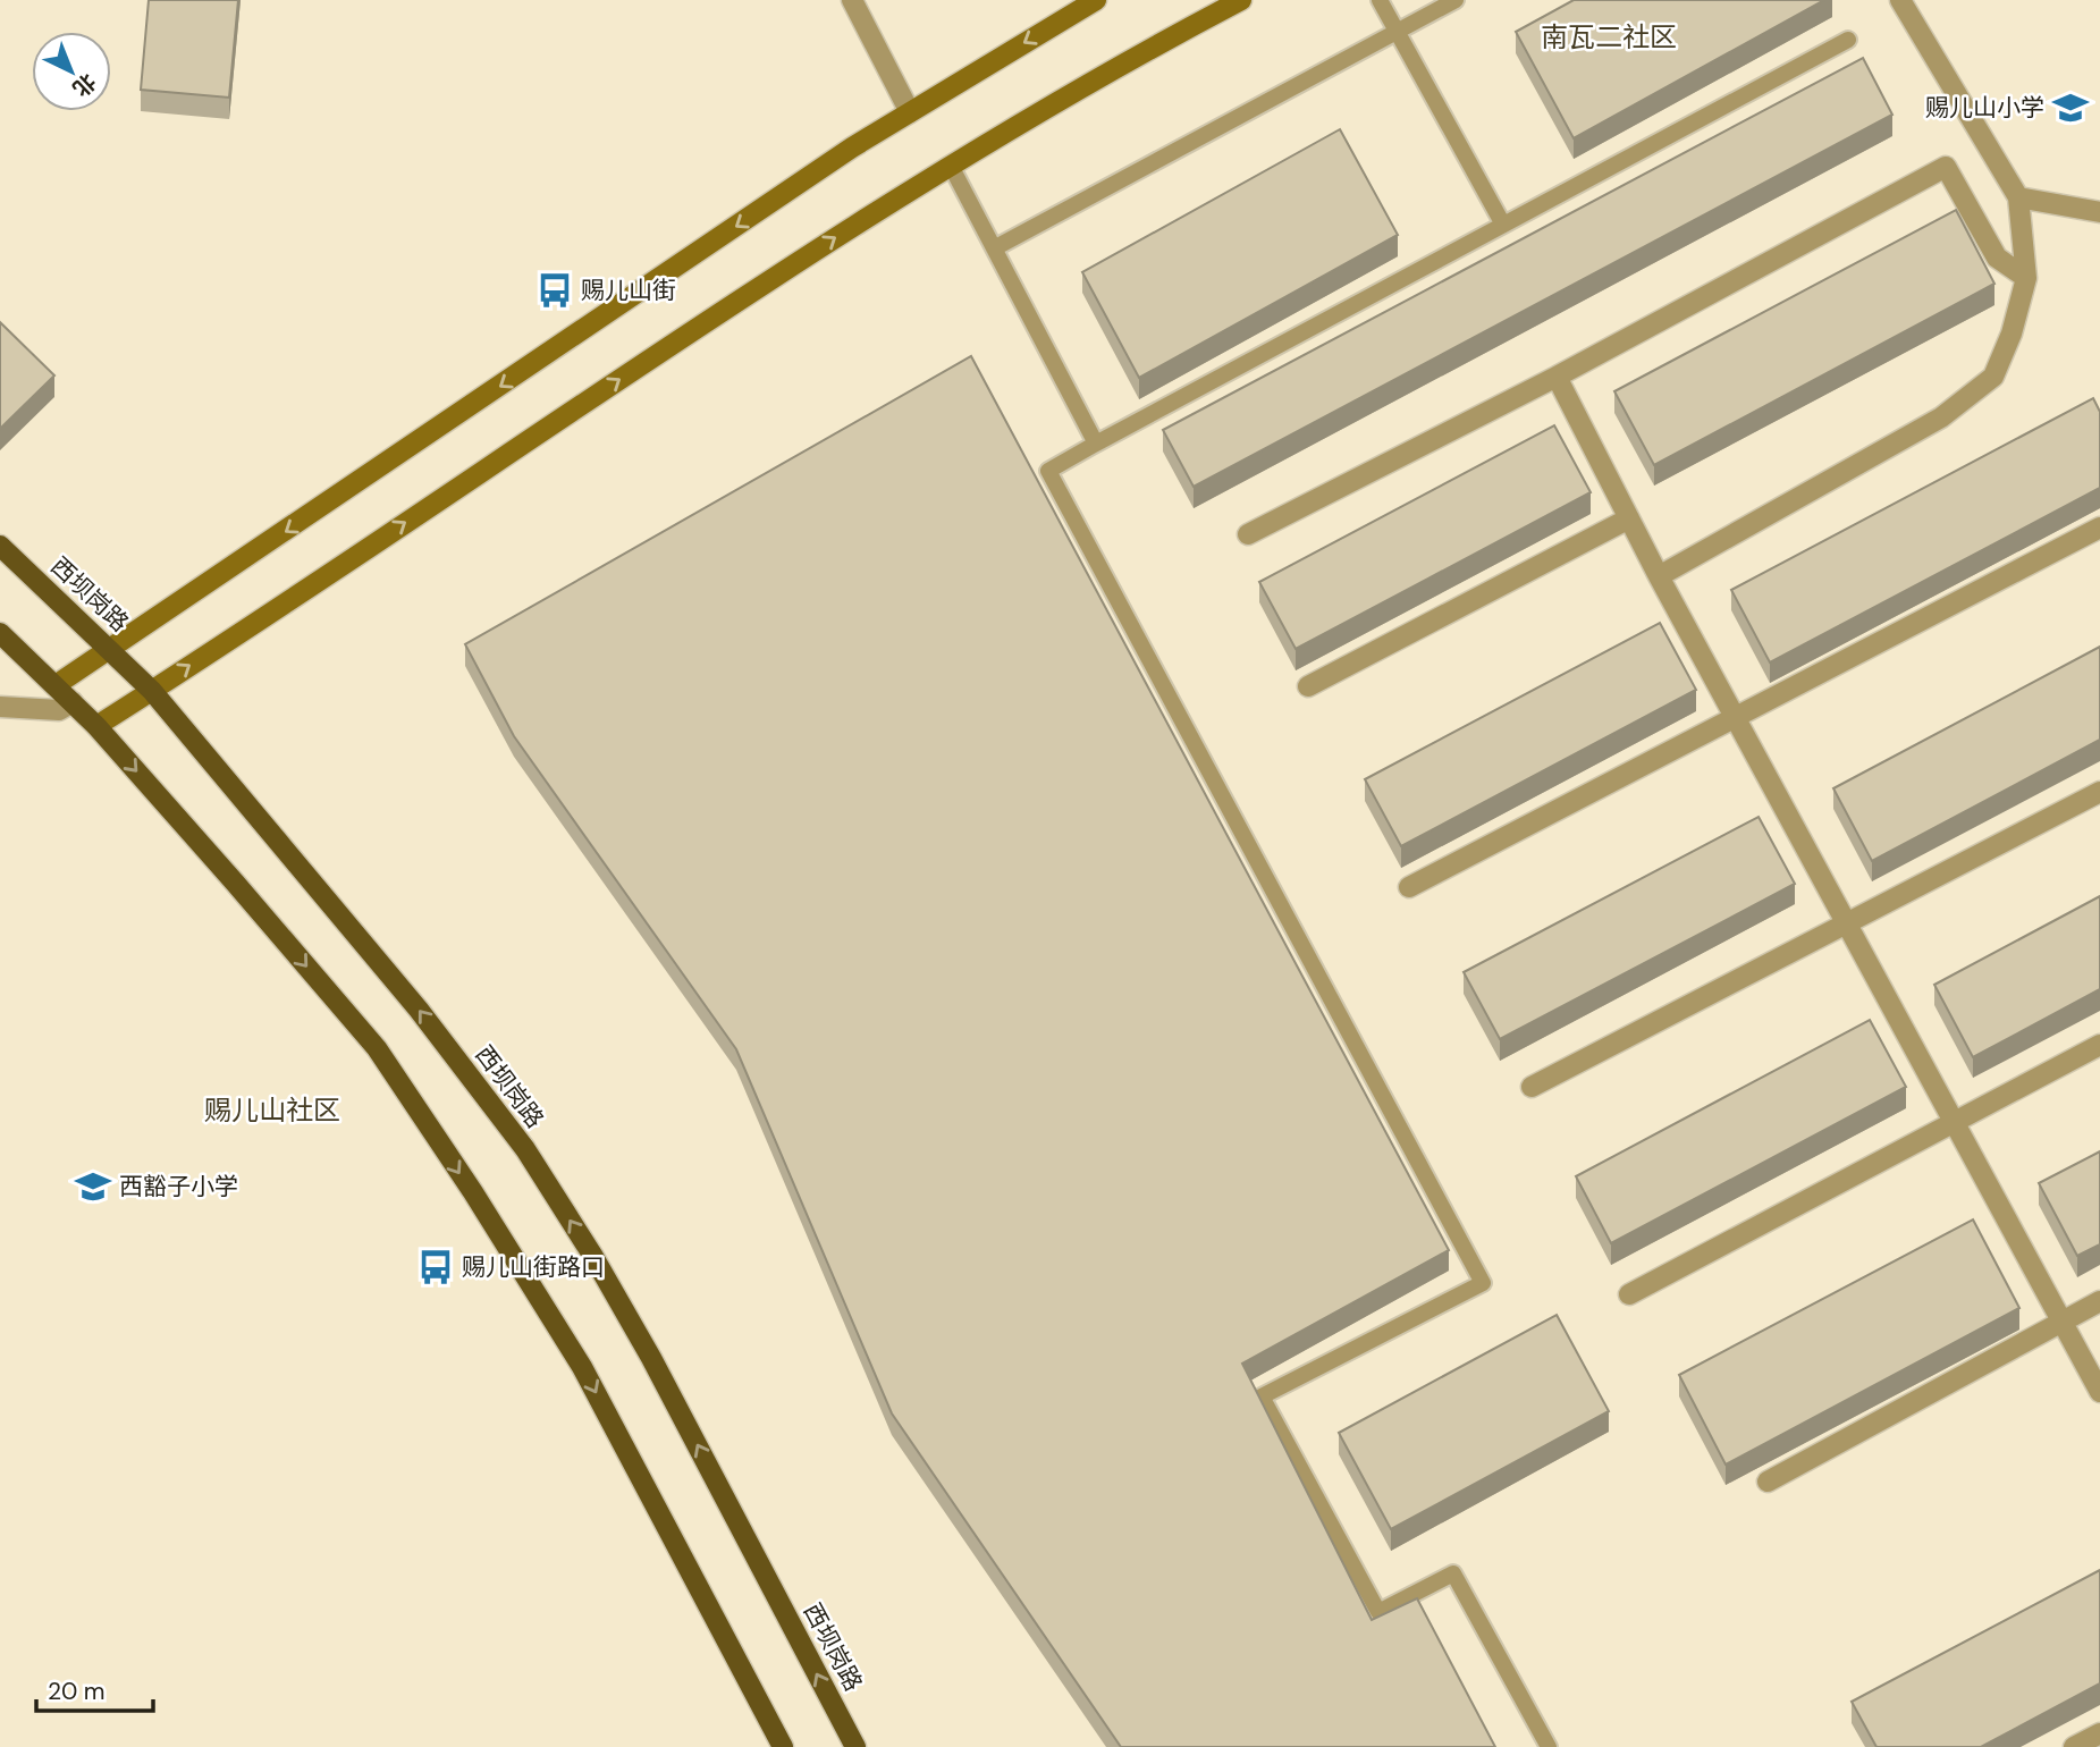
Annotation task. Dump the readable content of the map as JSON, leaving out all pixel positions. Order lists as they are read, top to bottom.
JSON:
{
  "streets": {
    "main road": ["西坝岗路"]
  },
  "districts": ["南瓦二社区", "赐儿山社区"],
  "places": {
    "school or university": ["赐儿山小学", "西豁子小学"],
    "bus stop": ["赐儿山街", "赐儿山街路口"]
  },
  "scale_bar": "20 m",
  "north": "bottom right"
}
